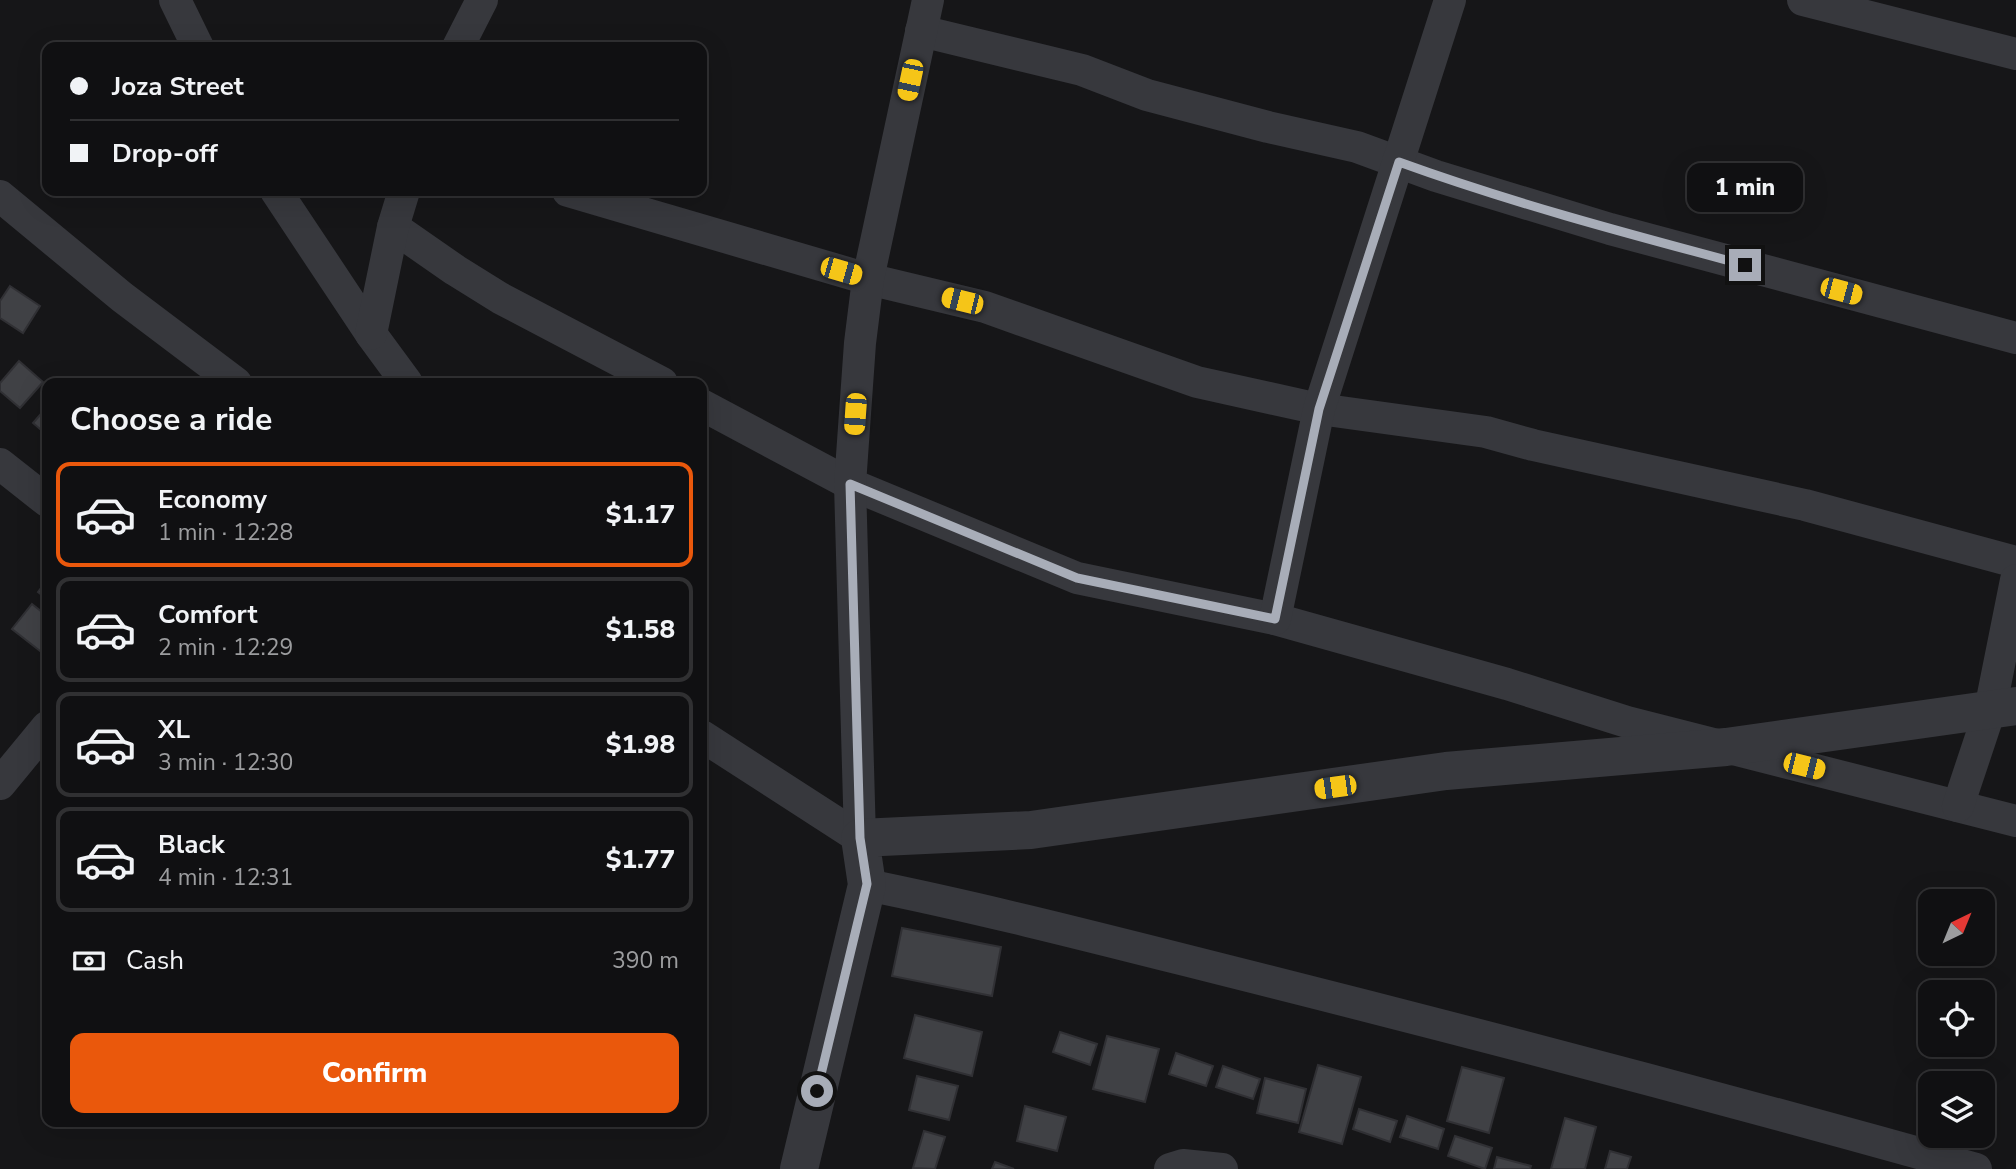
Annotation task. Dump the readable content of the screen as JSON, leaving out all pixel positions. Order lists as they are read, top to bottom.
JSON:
{
  "north": "top right",
  "page": {
    "banner": ["Joza Street", "Drop-off"],
    "bubble": "1 min",
    "heading": "Choose a ride",
    "list": [
      {
        "name": "Economy",
        "note": "1 min · 12:28",
        "value": "$1.17"
      },
      {
        "name": "Comfort",
        "note": "2 min · 12:29",
        "value": "$1.58"
      },
      {
        "name": "XL",
        "note": "3 min · 12:30",
        "value": "$1.98"
      },
      {
        "name": "Black",
        "note": "4 min · 12:31",
        "value": "$1.77"
      }
    ],
    "pay": ["Cash", "390 m"],
    "buttons": "Confirm"
  }
}
